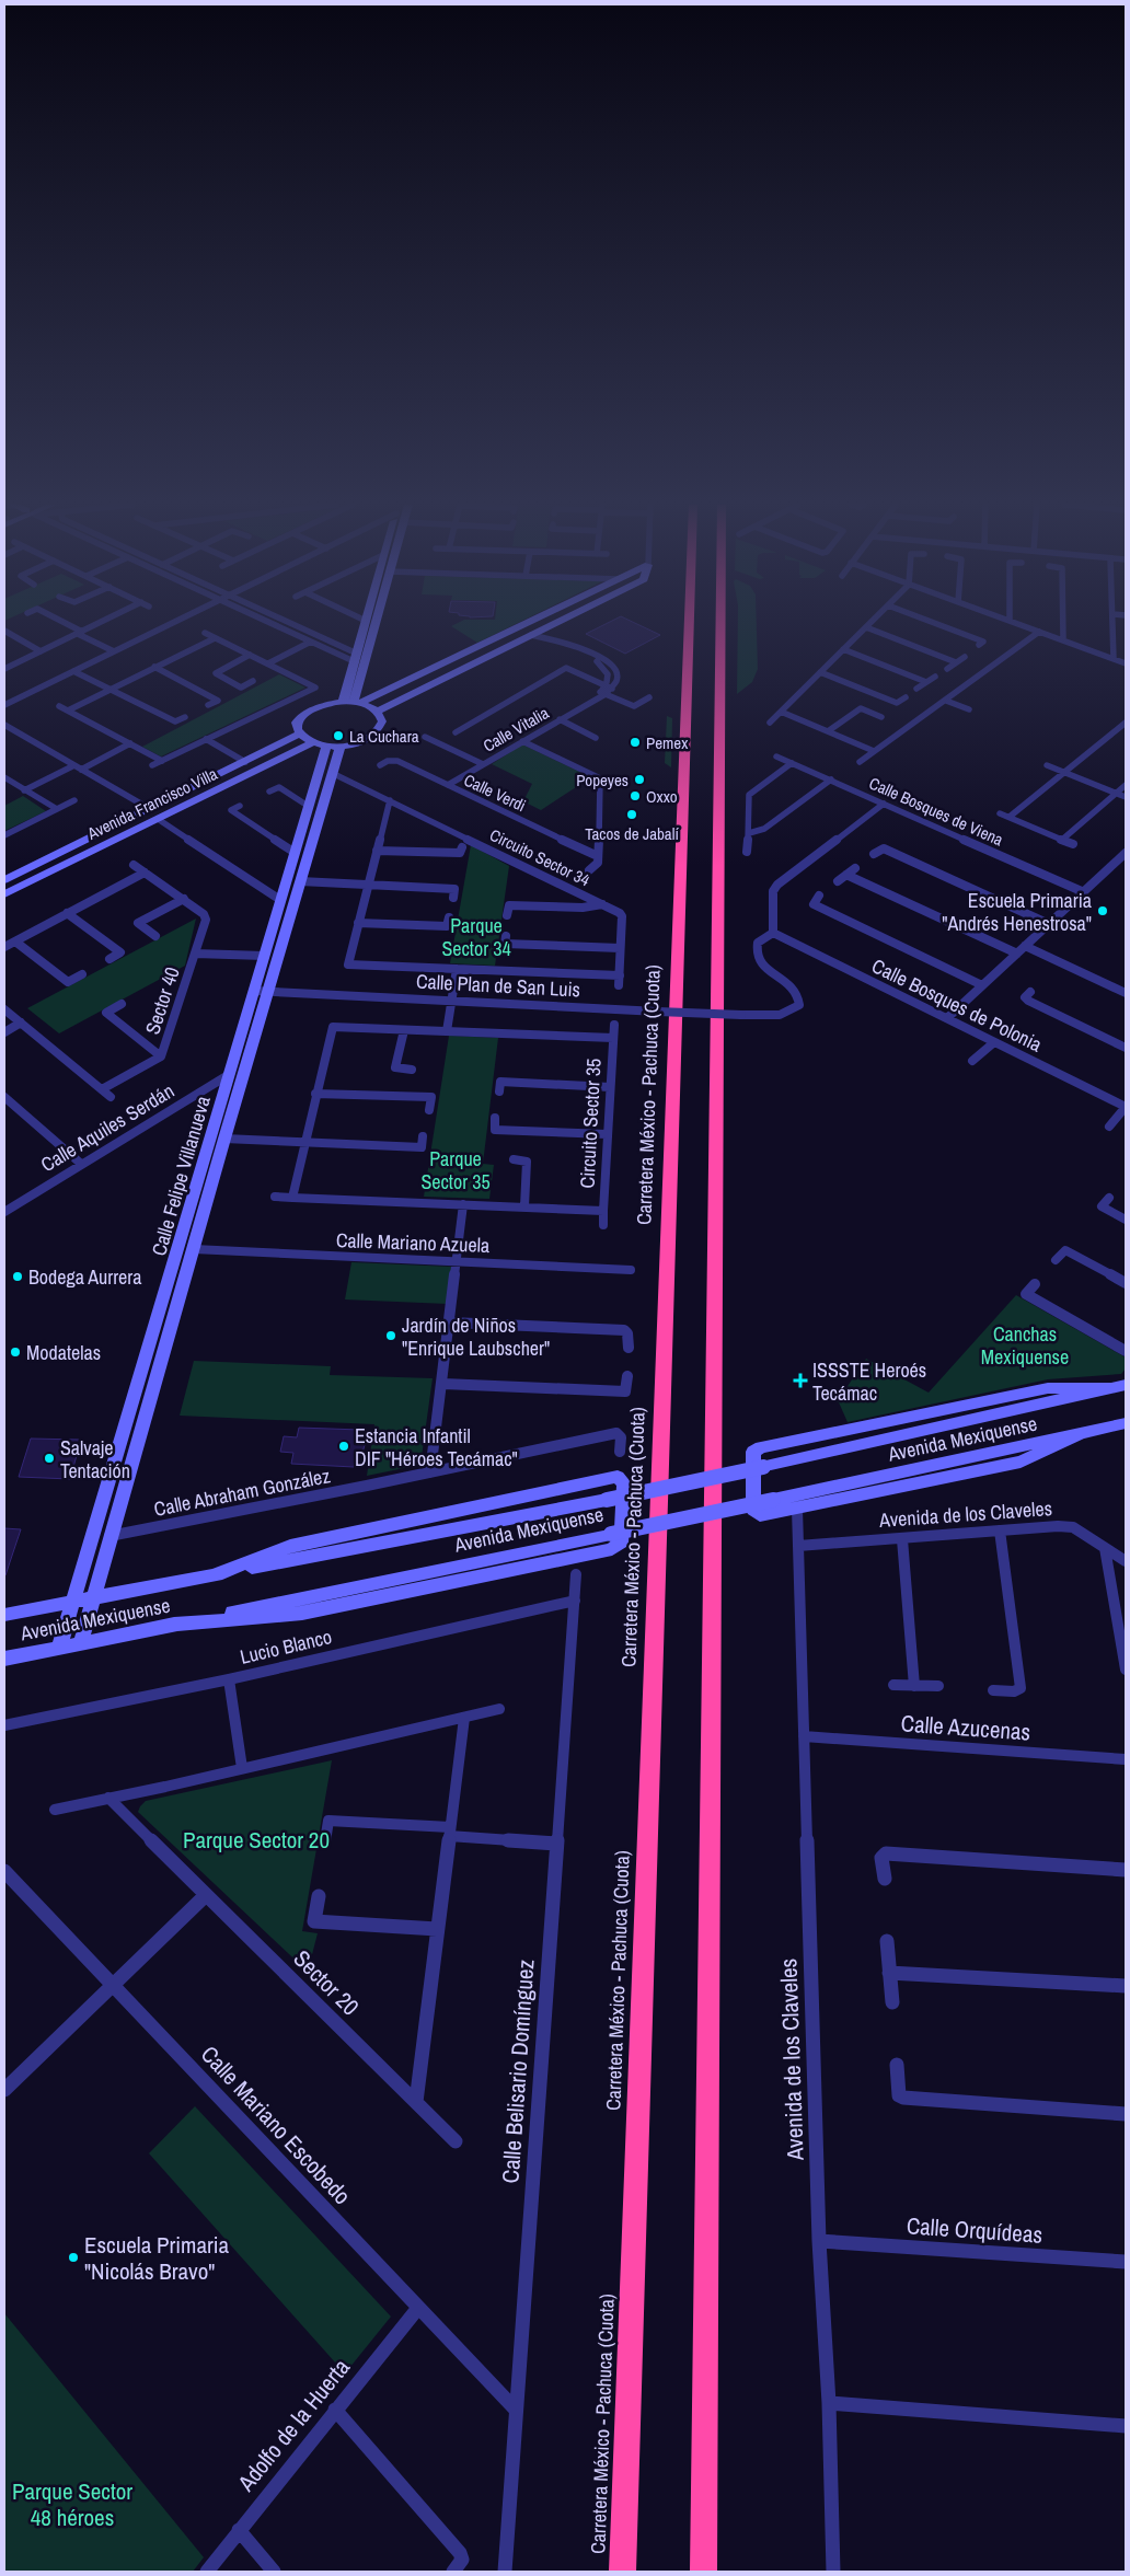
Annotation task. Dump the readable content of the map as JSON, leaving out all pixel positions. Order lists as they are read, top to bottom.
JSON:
{
  "streets": {
    "highway": ["Carretera México - Pachuca (Cuota)"],
    "main road": ["Avenida Francisco Villa", "Calle Felipe Villanueva", "Avenida Mexiquense"],
    "street": [
      "Calle Vitalia",
      "Calle Verdi",
      "Calle Bosques de Viena",
      "Circuito Sector 34",
      "Calle Plan de San Luis",
      "Sector 40",
      "Calle Bosques de Polonia",
      "Circuito Sector 35",
      "Calle Aquiles Serdán",
      "Calle Mariano Azuela",
      "Calle Abraham González",
      "Avenida de los Claveles",
      "Lucio Blanco",
      "Calle Azucenas",
      "Sector 20",
      "Calle Belisario Domínguez",
      "Calle Mariano Escobedo",
      "Calle Orquídeas",
      "Adolfo de la Huerta"
    ]
  },
  "crossings": [
    ["Calle Vitalia", "Calle Verdi"],
    ["Avenida Francisco Villa", "Calle Felipe Villanueva"],
    ["Circuito Sector 34", "Calle Felipe Villanueva"],
    ["Calle Plan de San Luis", "Calle Bosques de Polonia"],
    ["Calle Plan de San Luis", "Calle Felipe Villanueva"],
    ["Sector 40", "Calle Felipe Villanueva"],
    ["Calle Aquiles Serdán", "Calle Felipe Villanueva"],
    ["Calle Felipe Villanueva", "Calle Mariano Azuela"],
    ["Calle Felipe Villanueva", "Avenida Mexiquense"],
    ["Calle Felipe Villanueva", "Calle Abraham González"],
    ["Avenida de los Claveles", "Calle Azucenas"],
    ["Avenida de los Claveles", "Calle Orquídeas"],
    ["Lucio Blanco", "Calle Belisario Domínguez"],
    ["Calle Belisario Domínguez", "Calle Mariano Escobedo"],
    ["Calle Mariano Escobedo", "Adolfo de la Huerta"]
  ],
  "parks": [
    "Parque Sector 34",
    "Parque Sector 35",
    "Canchas Mexiquense",
    "Parque Sector 20",
    "Parque Sector 48 héroes"
  ],
  "places": {
    "other": [
      "La Cuchara",
      "Pemex",
      "Popeyes",
      "Oxxo",
      "Tacos de Jabalí",
      "Escuela Primaria \"Andrés Henestrosa\"",
      "Bodega Aurrera",
      "Jardín de Niños \"Enrique Laubscher\"",
      "Modatelas",
      "Estancia Infantil DIF \"Héroes Tecámac\"",
      "Salvaje Tentación",
      "Escuela Primaria \"Nicolás Bravo\""
    ],
    "health": ["ISSSTE Heroés Tecámac"]
  }
}
